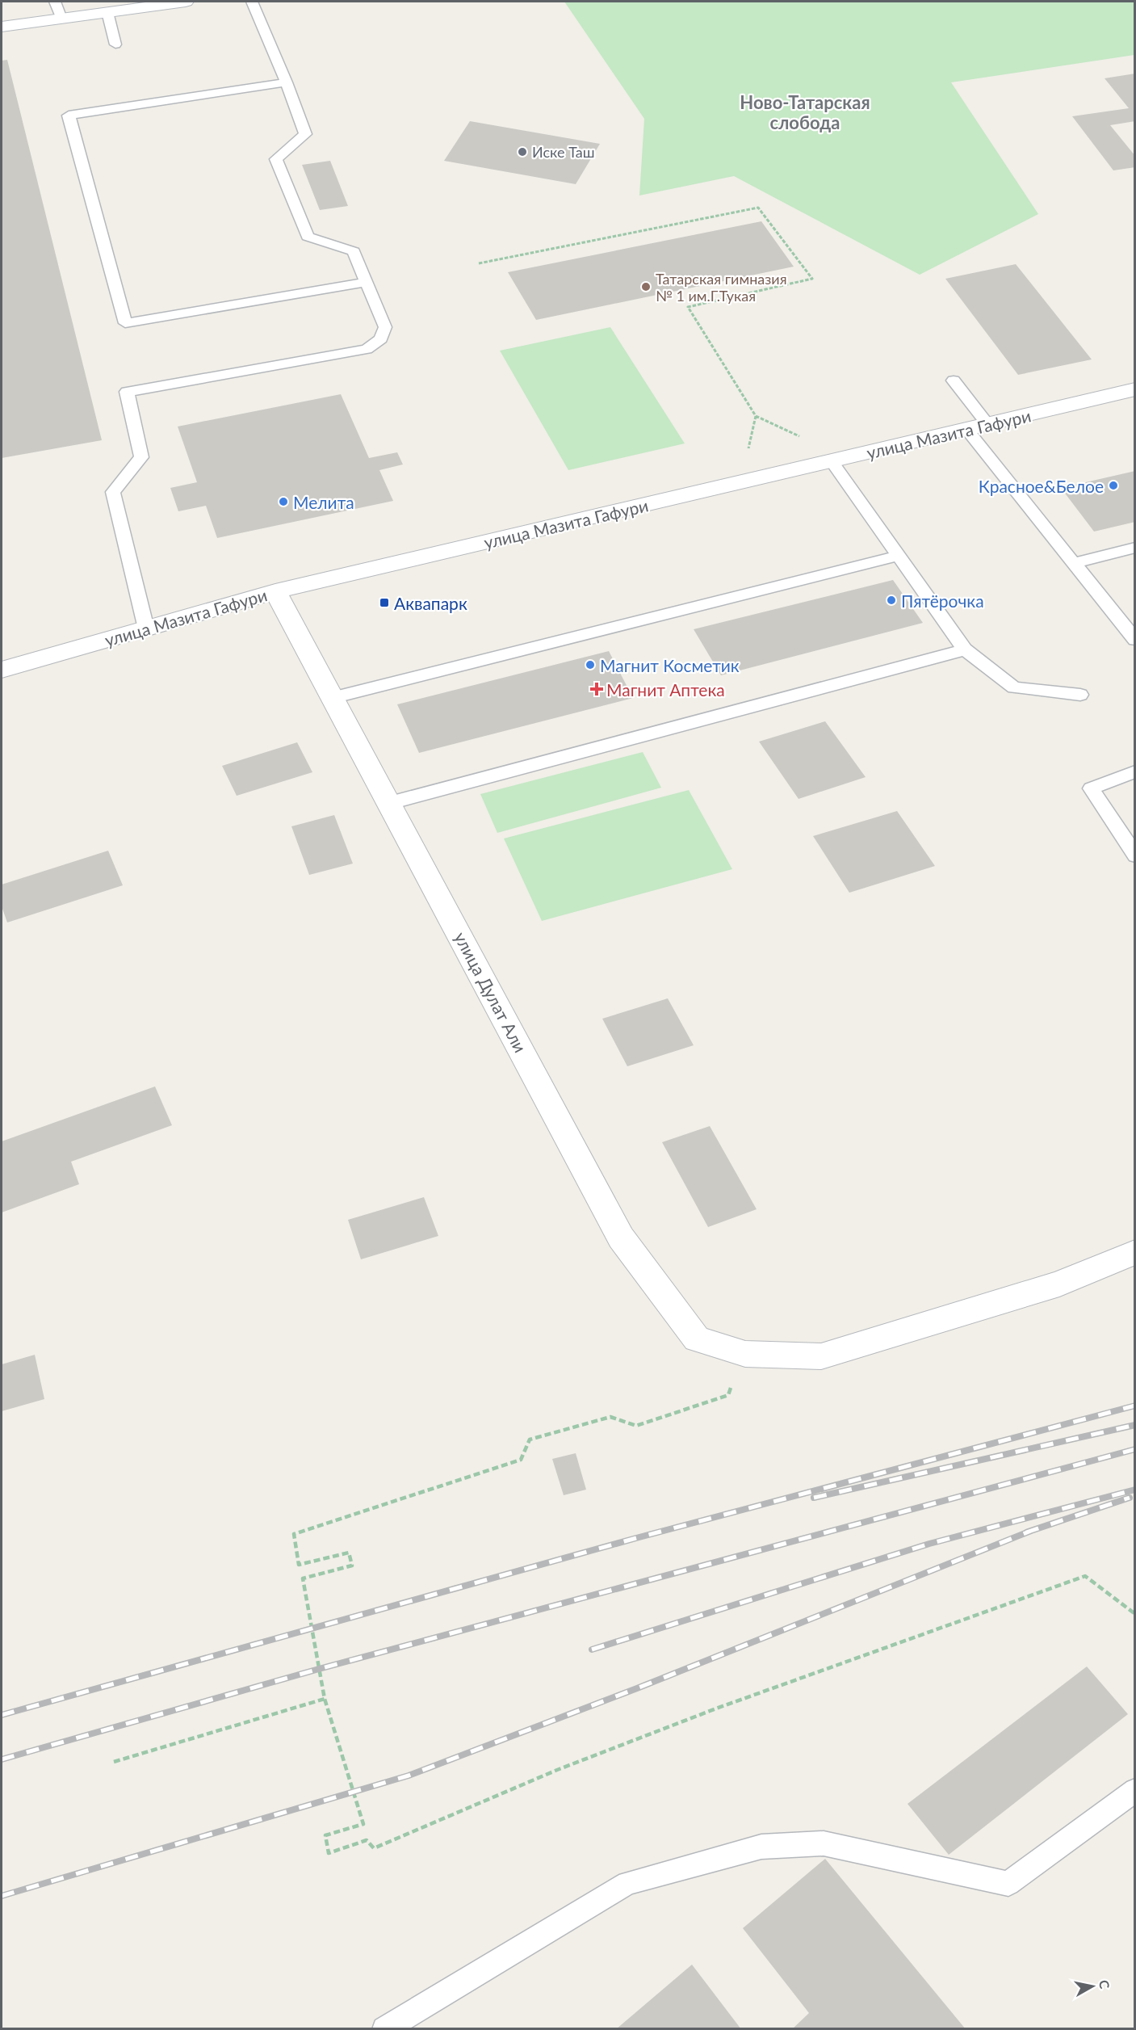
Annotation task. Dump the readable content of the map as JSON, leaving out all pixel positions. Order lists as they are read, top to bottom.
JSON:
{
  "streets": {
    "street": ["улица Мазита Гафури", "улица Дулат Али"]
  },
  "crossings": [
    ["улица Мазита Гафури", "улица Дулат Али"]
  ],
  "districts": ["Ново-Татарская слобода"],
  "places": {
    "other": [
      "Иске Таш",
      "Татарская гимназия № 1 им.Г.Тукая",
      "Красное&Белое",
      "Мелита",
      "Пятёрочка",
      "Магнит Косметик"
    ],
    "transit": ["Аквапарк"],
    "health": ["Магнит Аптека"]
  },
  "north": "right"
}
